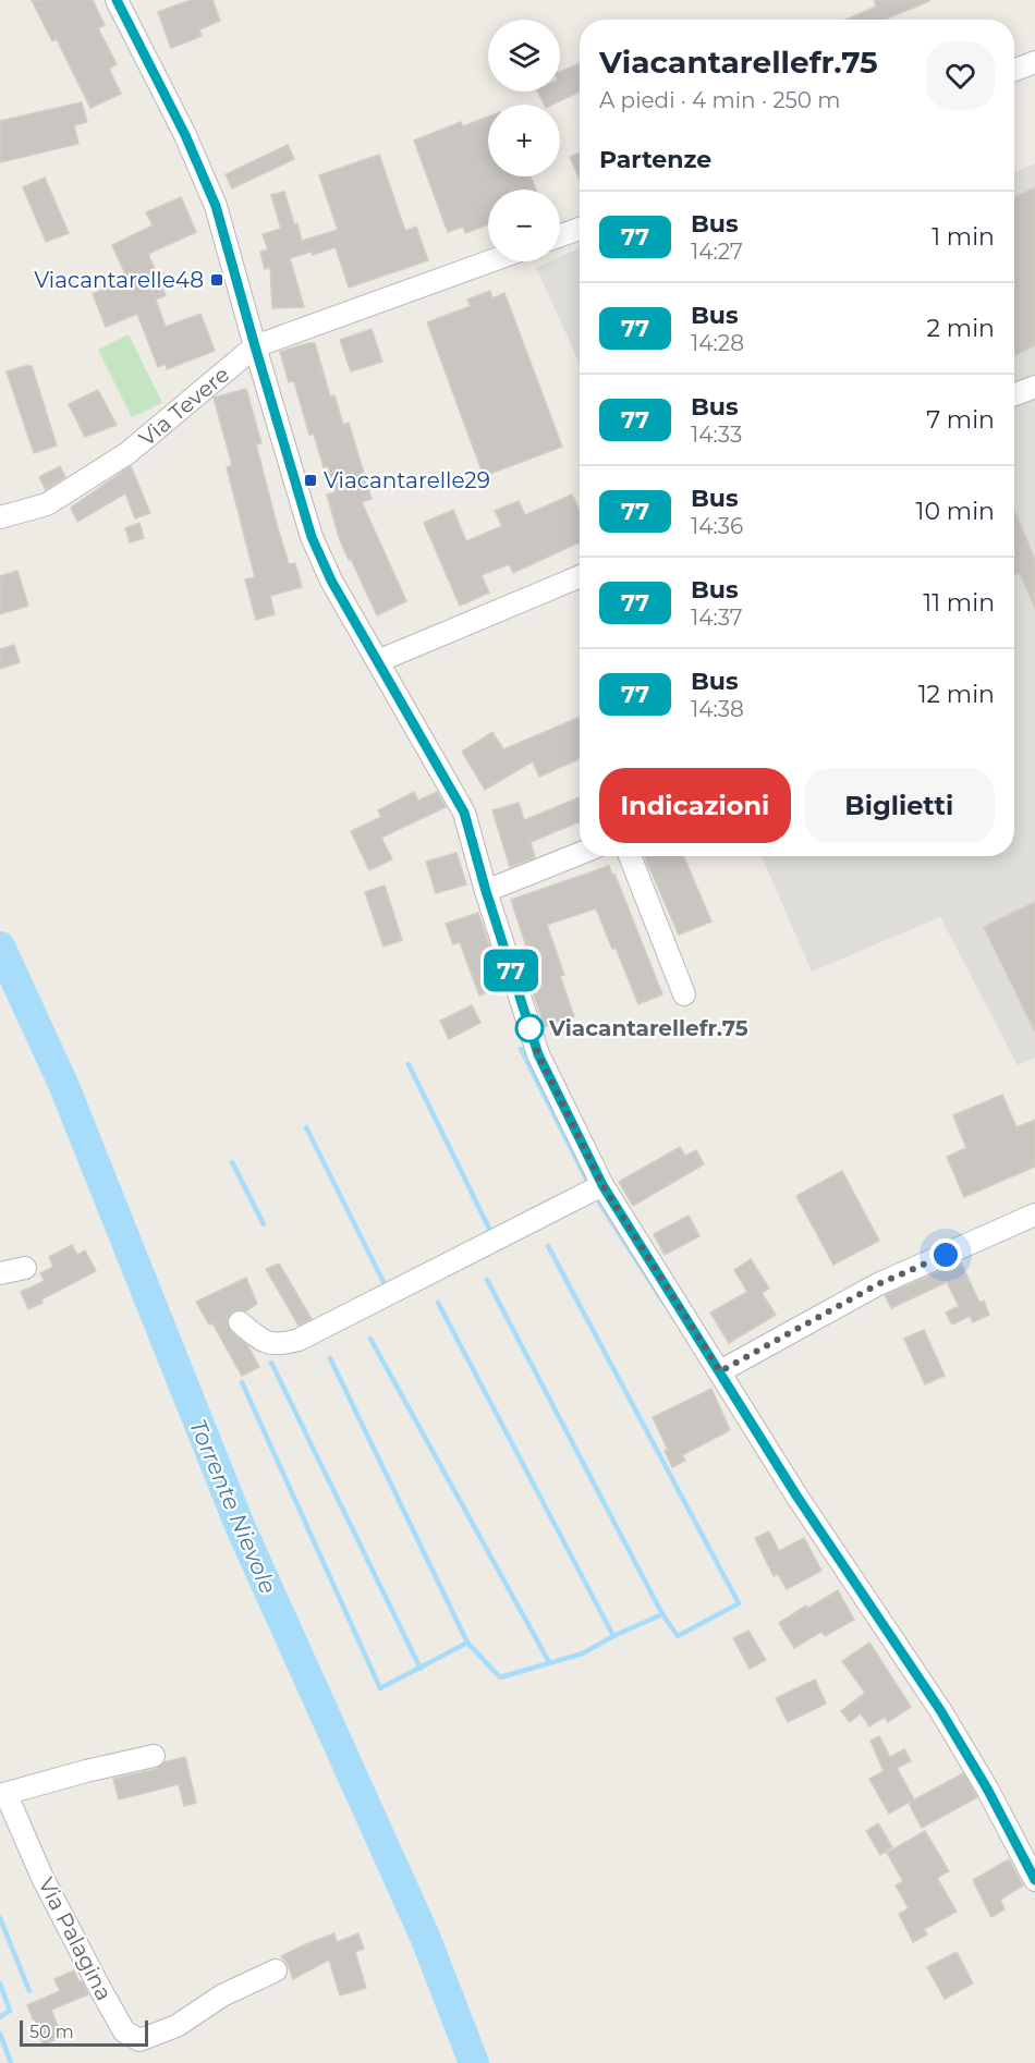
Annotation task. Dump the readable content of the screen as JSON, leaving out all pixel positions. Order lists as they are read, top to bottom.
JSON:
{
  "streets": {
    "street": ["Via Tevere", "Via Palagina"]
  },
  "water": ["Torrente Nievole"],
  "places": {
    "transit": ["Viacantarelle48", "Viacantarelle29"],
    "other": ["Viacantarellefr.75"]
  },
  "lines": ["bus line 77"],
  "scale_bar": "50 m",
  "page": {
    "on_map": "77",
    "map_buttons": ["+", "−"],
    "heading": [
      ["Viacantarellefr.75", "A piedi · 4 min · 250 m"],
      "Partenze"
    ],
    "list": [
      {
        "mark": "77",
        "name": "Bus",
        "note": "14:27",
        "value": "1 min"
      },
      {
        "mark": "77",
        "name": "Bus",
        "note": "14:28",
        "value": "2 min"
      },
      {
        "mark": "77",
        "name": "Bus",
        "note": "14:33",
        "value": "7 min"
      },
      {
        "mark": "77",
        "name": "Bus",
        "note": "14:36",
        "value": "10 min"
      },
      {
        "mark": "77",
        "name": "Bus",
        "note": "14:37",
        "value": "11 min"
      },
      {
        "mark": "77",
        "name": "Bus",
        "note": "14:38",
        "value": "12 min"
      }
    ],
    "buttons": ["Indicazioni", "Biglietti"],
    "scale": "50 m"
  }
}
